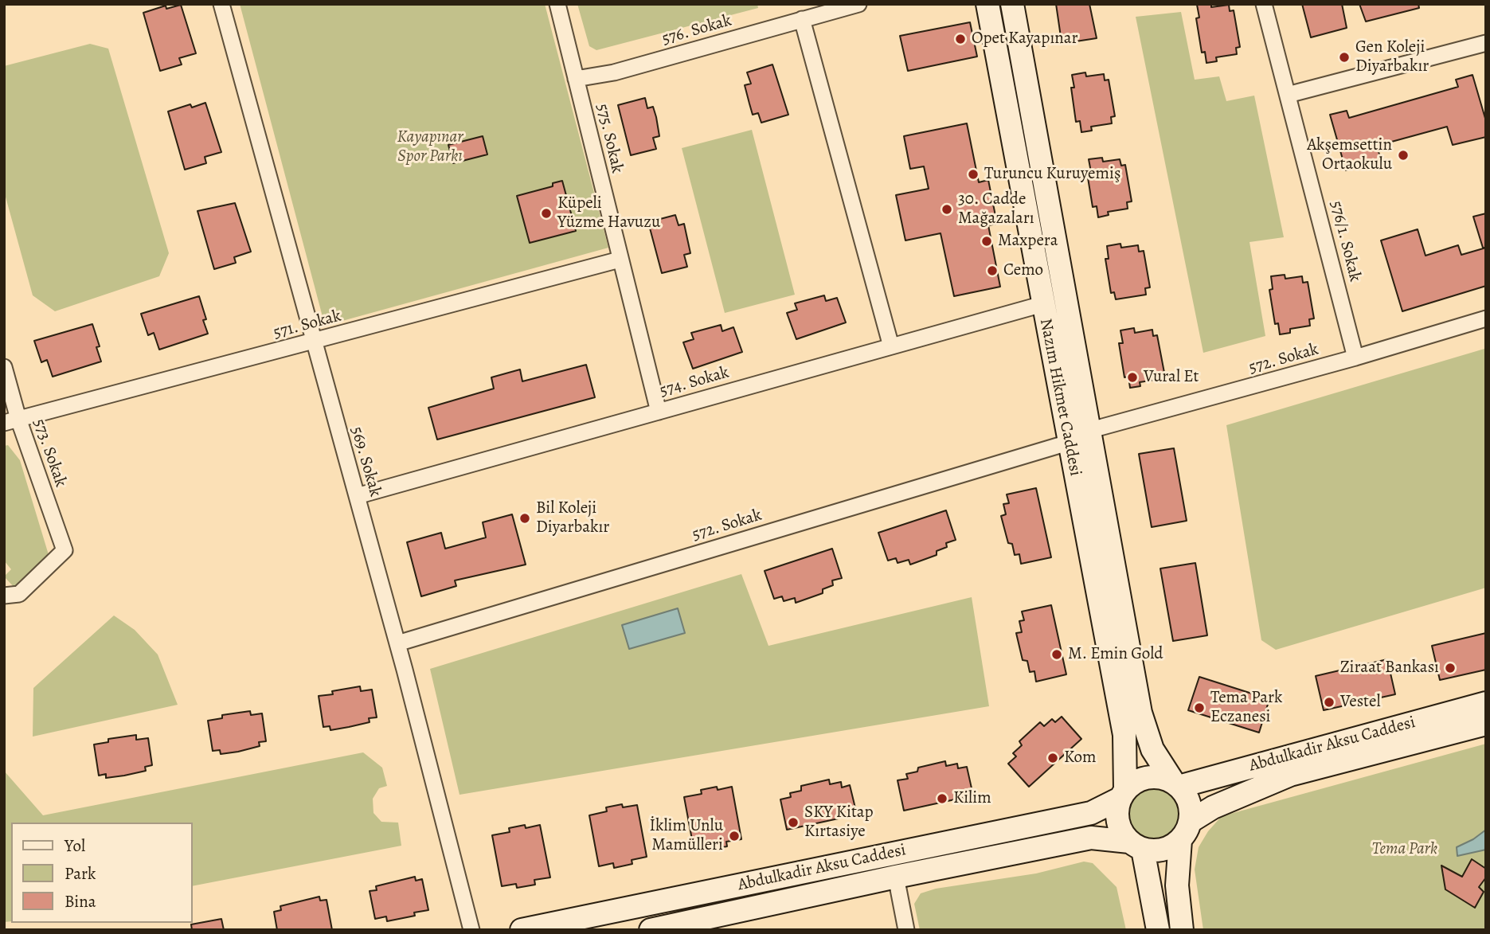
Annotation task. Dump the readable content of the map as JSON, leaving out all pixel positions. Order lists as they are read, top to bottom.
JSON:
{
  "streets": {
    "main road": ["Nazım Hikmet Caddesi", "Abdulkadir Aksu Caddesi"],
    "street": [
      "576. Sokak",
      "575. Sokak",
      "576/1. Sokak",
      "571. Sokak",
      "572. Sokak",
      "574. Sokak",
      "573. Sokak",
      "569. Sokak"
    ]
  },
  "crossings": [
    ["576. Sokak", "575. Sokak"],
    ["575. Sokak", "571. Sokak"],
    ["575. Sokak", "574. Sokak"],
    ["576/1. Sokak", "572. Sokak"],
    ["571. Sokak", "573. Sokak"],
    ["571. Sokak", "569. Sokak"],
    ["572. Sokak", "Nazım Hikmet Caddesi"],
    ["572. Sokak", "569. Sokak"],
    ["574. Sokak", "Nazım Hikmet Caddesi"],
    ["574. Sokak", "569. Sokak"],
    ["Nazım Hikmet Caddesi", "Abdulkadir Aksu Caddesi"]
  ],
  "parks": ["Kayapınar Spor Parkı", "Tema Park"],
  "places": [
    "Opet Kayapınar",
    "Gen Koleji Diyarbakır",
    "Akşemsettin Ortaokulu",
    "Turuncu Kuruyemiş",
    "30. Cadde Mağazaları",
    "Küpeli Yüzme Havuzu",
    "Maxpera",
    "Cemo",
    "Vural Et",
    "Bil Koleji Diyarbakır",
    "M. Emin Gold",
    "Ziraat Bankası",
    "Vestel",
    "Tema Park Eczanesi",
    "Kom",
    "Kilim",
    "SKY Kitap Kırtasiye",
    "İklim Unlu Mamülleri"
  ],
  "legend": ["Yol", "Park", "Bina"]
}
